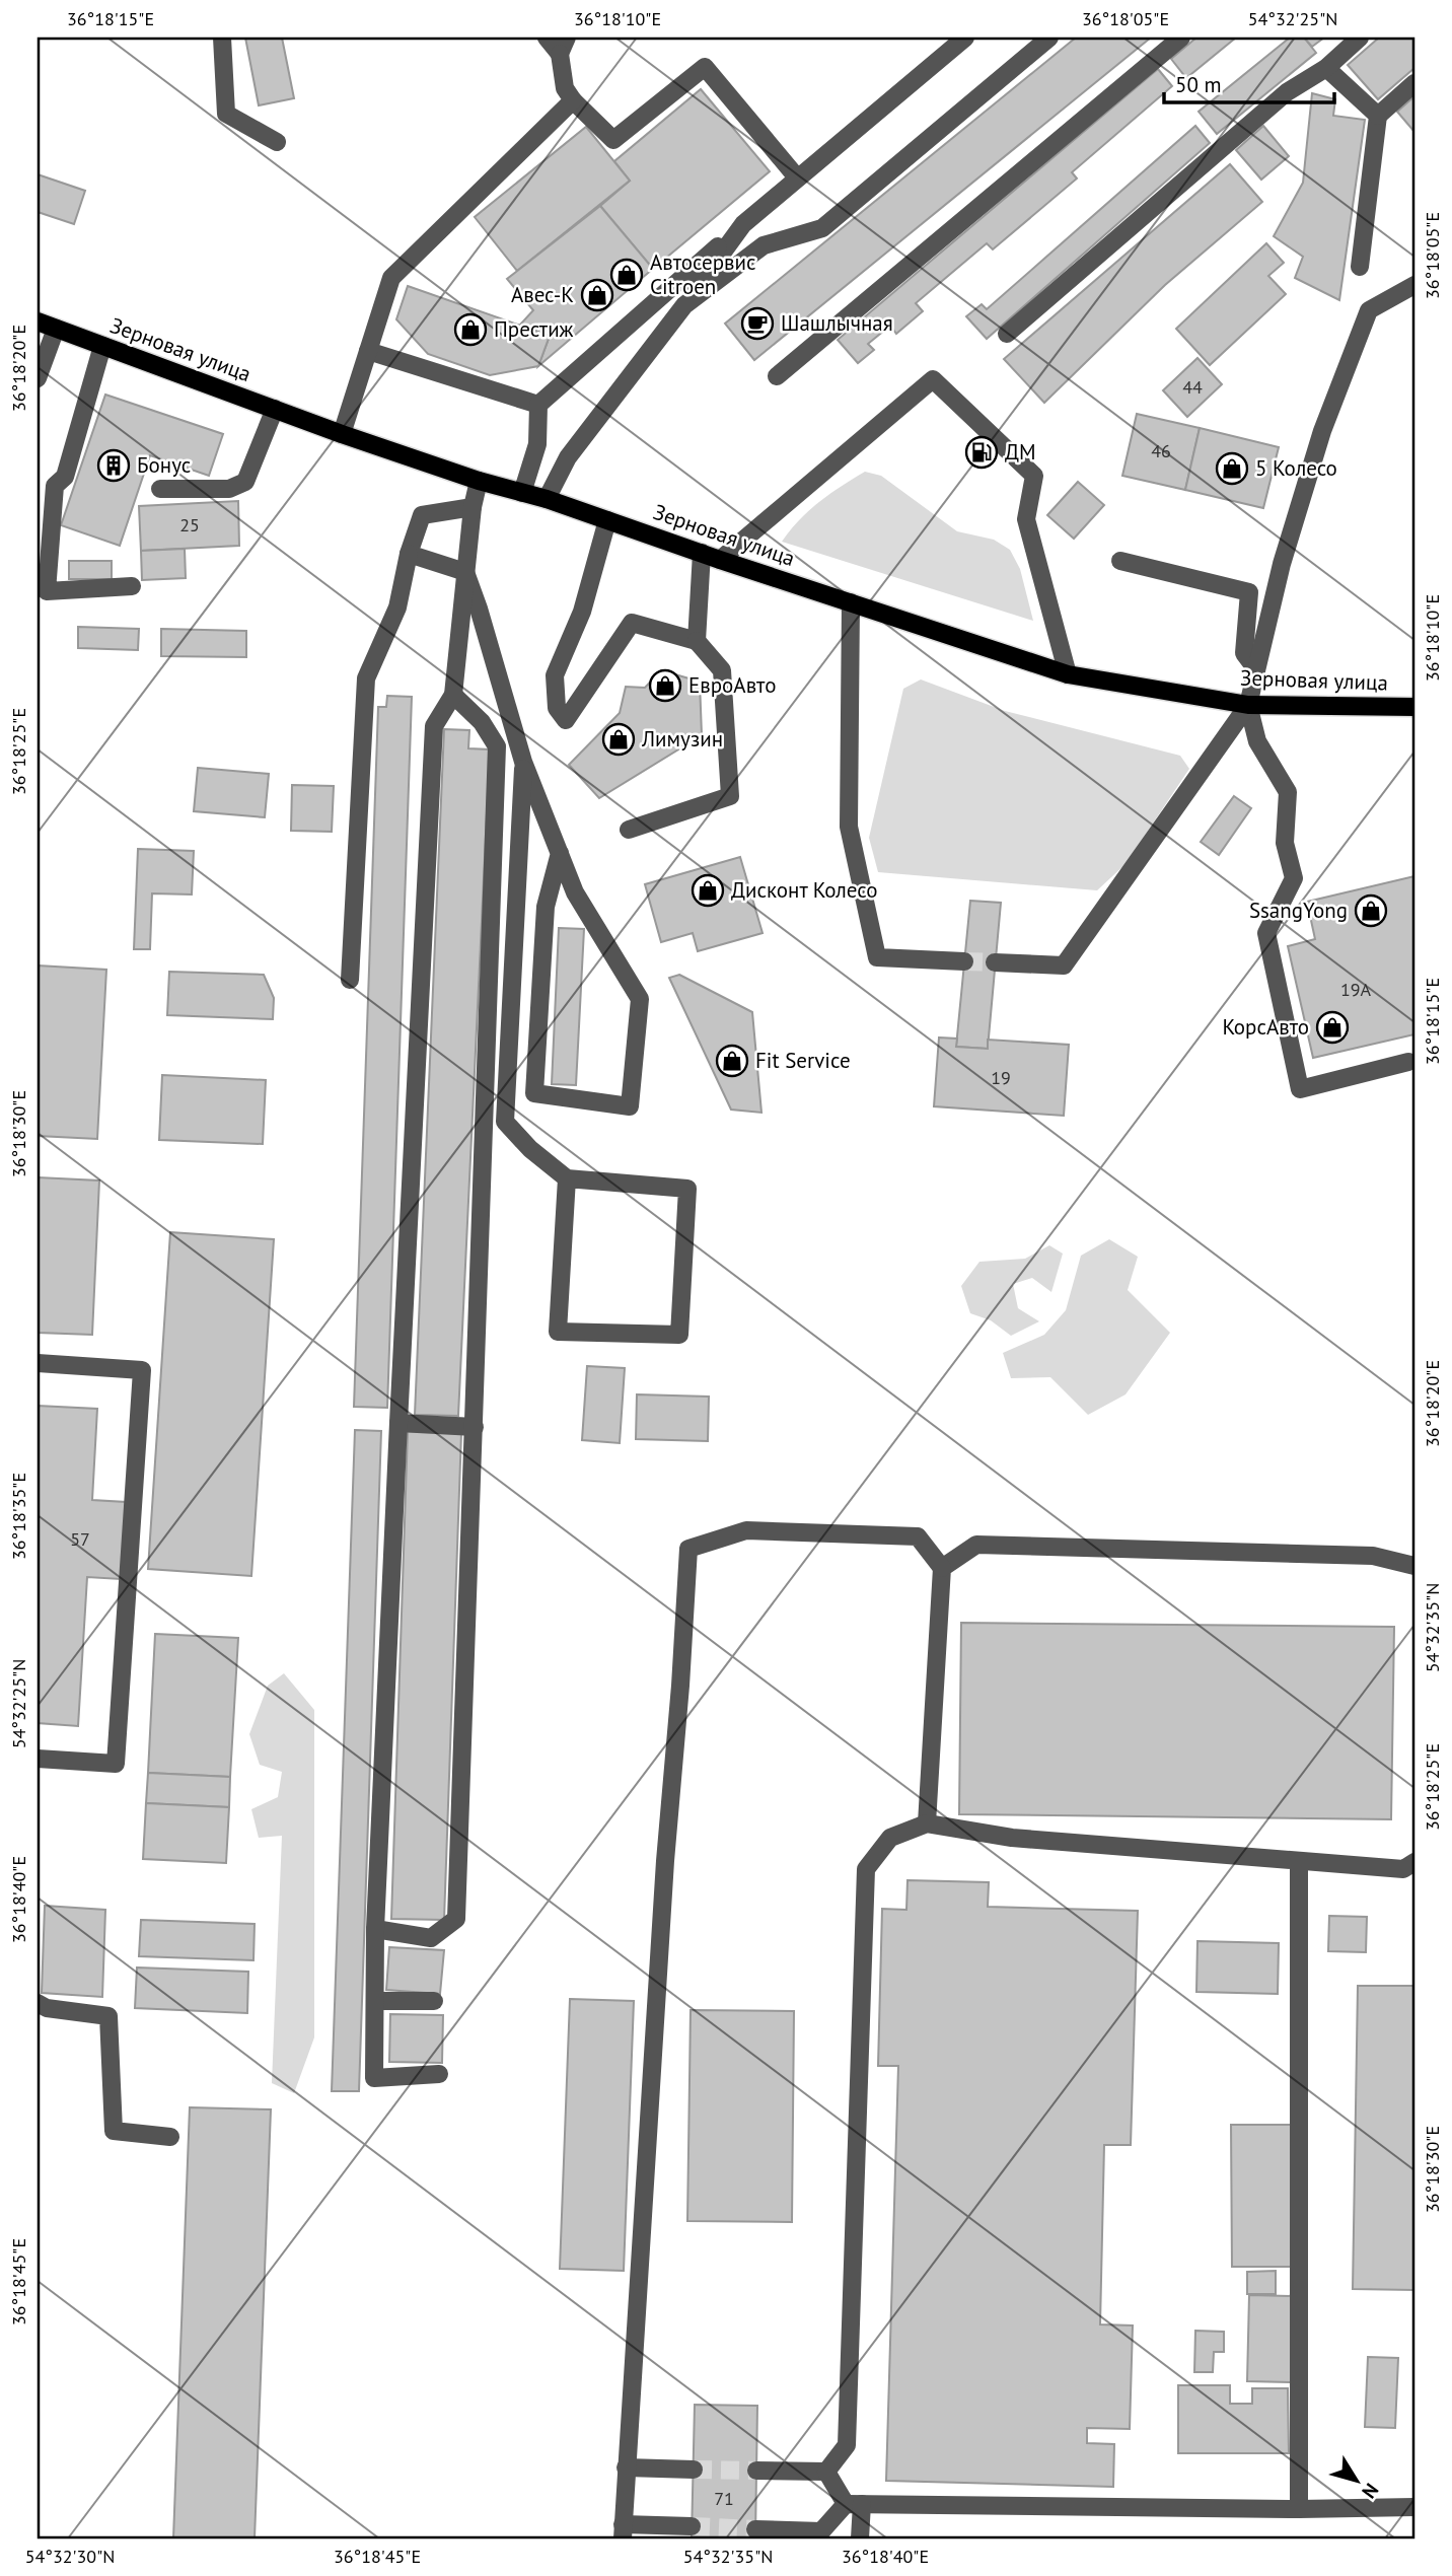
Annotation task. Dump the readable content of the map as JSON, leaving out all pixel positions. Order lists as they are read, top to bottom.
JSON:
{
  "streets": {
    "main road": ["Зерновая улица"]
  },
  "places": {
    "shop": [
      "Автосервис Citroen",
      "Авес-К",
      "Престиж",
      "5 Колесо",
      "ЕвроАвто",
      "Лимузин",
      "Дисконт Колесо",
      "SsangYong",
      "КорсАвто",
      "Fit Service"
    ],
    "cafe": ["Шашлычная"],
    "fuel station": ["ДМ"],
    "building": ["Бонус"]
  },
  "house_numbers": [
    "44",
    "46",
    "25",
    "19А",
    "19",
    "57",
    "71"
  ],
  "scale_bar": "50 m",
  "north": "bottom right",
  "coordinates": [
    "36°18'15\"E",
    "36°18'10\"E",
    "36°18'05\"E",
    "54°32'25\"N",
    "36°18'20\"E",
    "36°18'25\"E",
    "36°18'30\"E",
    "36°18'35\"E",
    "54°32'35\"N",
    "36°18'40\"E",
    "36°18'45\"E",
    "54°32'30\"N"
  ]
}
